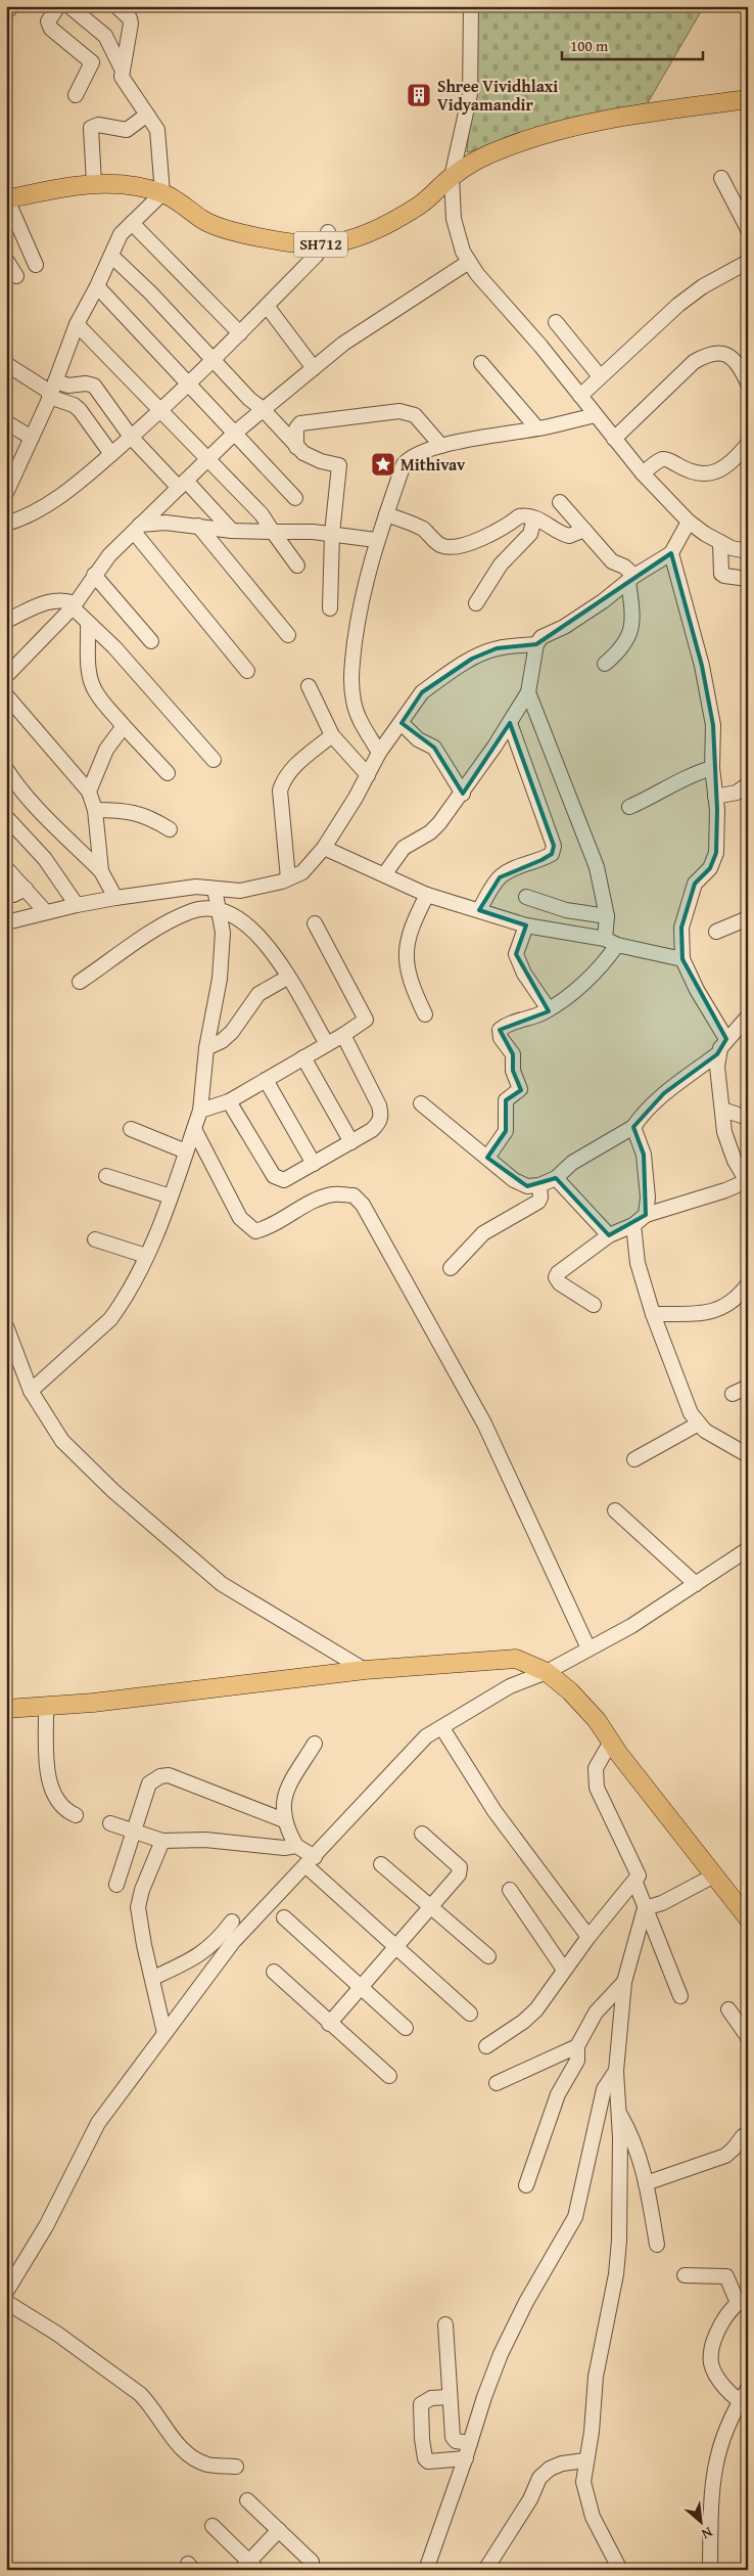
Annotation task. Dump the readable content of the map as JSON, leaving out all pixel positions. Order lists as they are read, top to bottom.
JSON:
{
  "streets": {
    "main road": ["SH712"]
  },
  "places": {
    "building": ["Shree Vividhlaxi Vidyamandir"],
    "place": ["Mithivav"]
  },
  "scale_bar": "100 m",
  "north": "bottom right"
}
